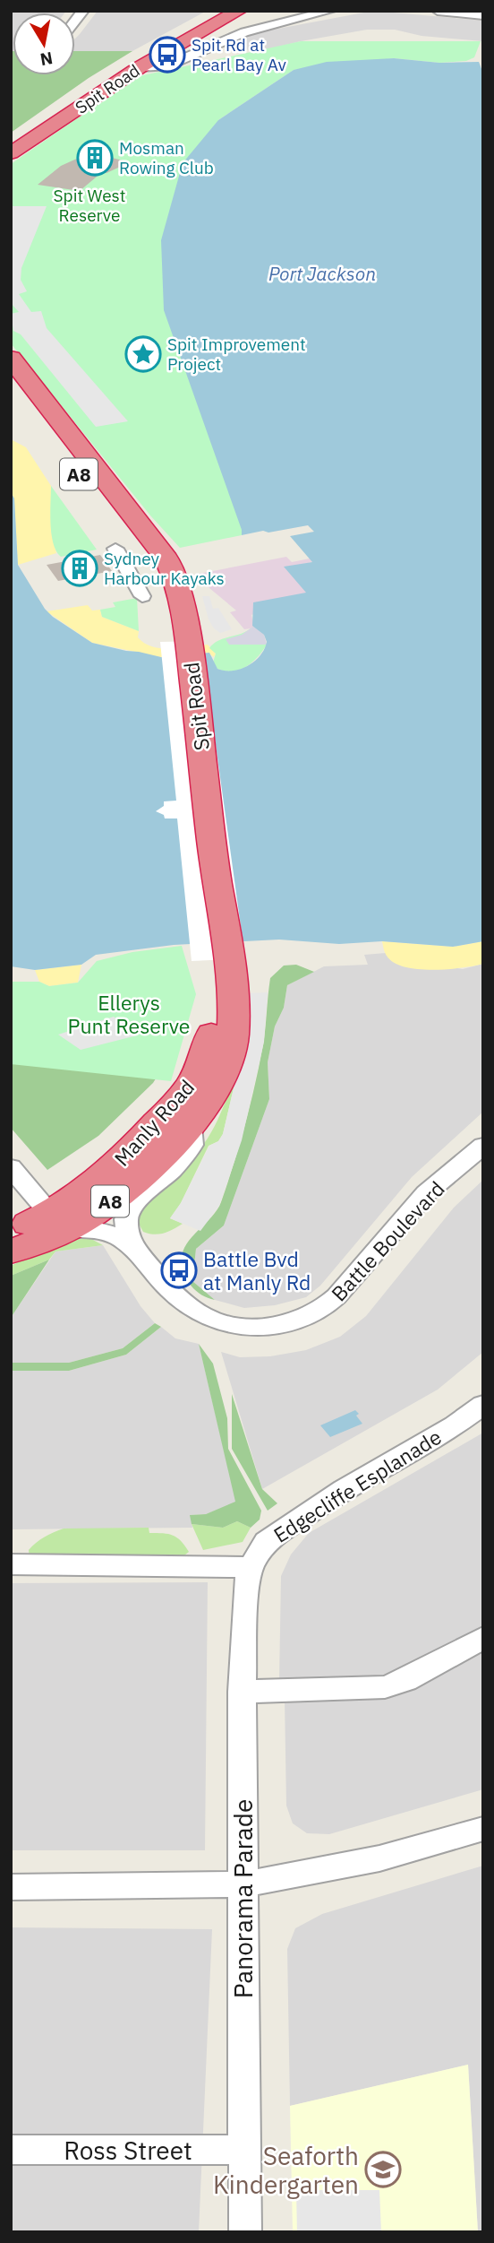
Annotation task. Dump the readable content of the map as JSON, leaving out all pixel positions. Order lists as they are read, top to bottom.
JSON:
{
  "streets": {
    "highway": ["Spit Road", "A8", "Manly Road"],
    "street": [
      "Battle Boulevard",
      "Edgecliffe Esplanade",
      "Panorama Parade",
      "Ross Street"
    ]
  },
  "crossings": [
    ["Spit Road", "Manly Road"],
    ["Manly Road", "Battle Boulevard"],
    ["Edgecliffe Esplanade", "Panorama Parade"],
    ["Panorama Parade", "Ross Street"]
  ],
  "water": ["Port Jackson"],
  "parks": ["Spit West Reserve", "Ellerys Punt Reserve"],
  "places": {
    "bus stop": ["Spit Rd at Pearl Bay Av", "Battle Bvd at Manly Rd"],
    "building": ["Mosman Rowing Club", "Sydney Harbour Kayaks"],
    "place": ["Spit Improvement Project"],
    "school or university": ["Seaforth Kindergarten"]
  },
  "north": "bottom"
}
